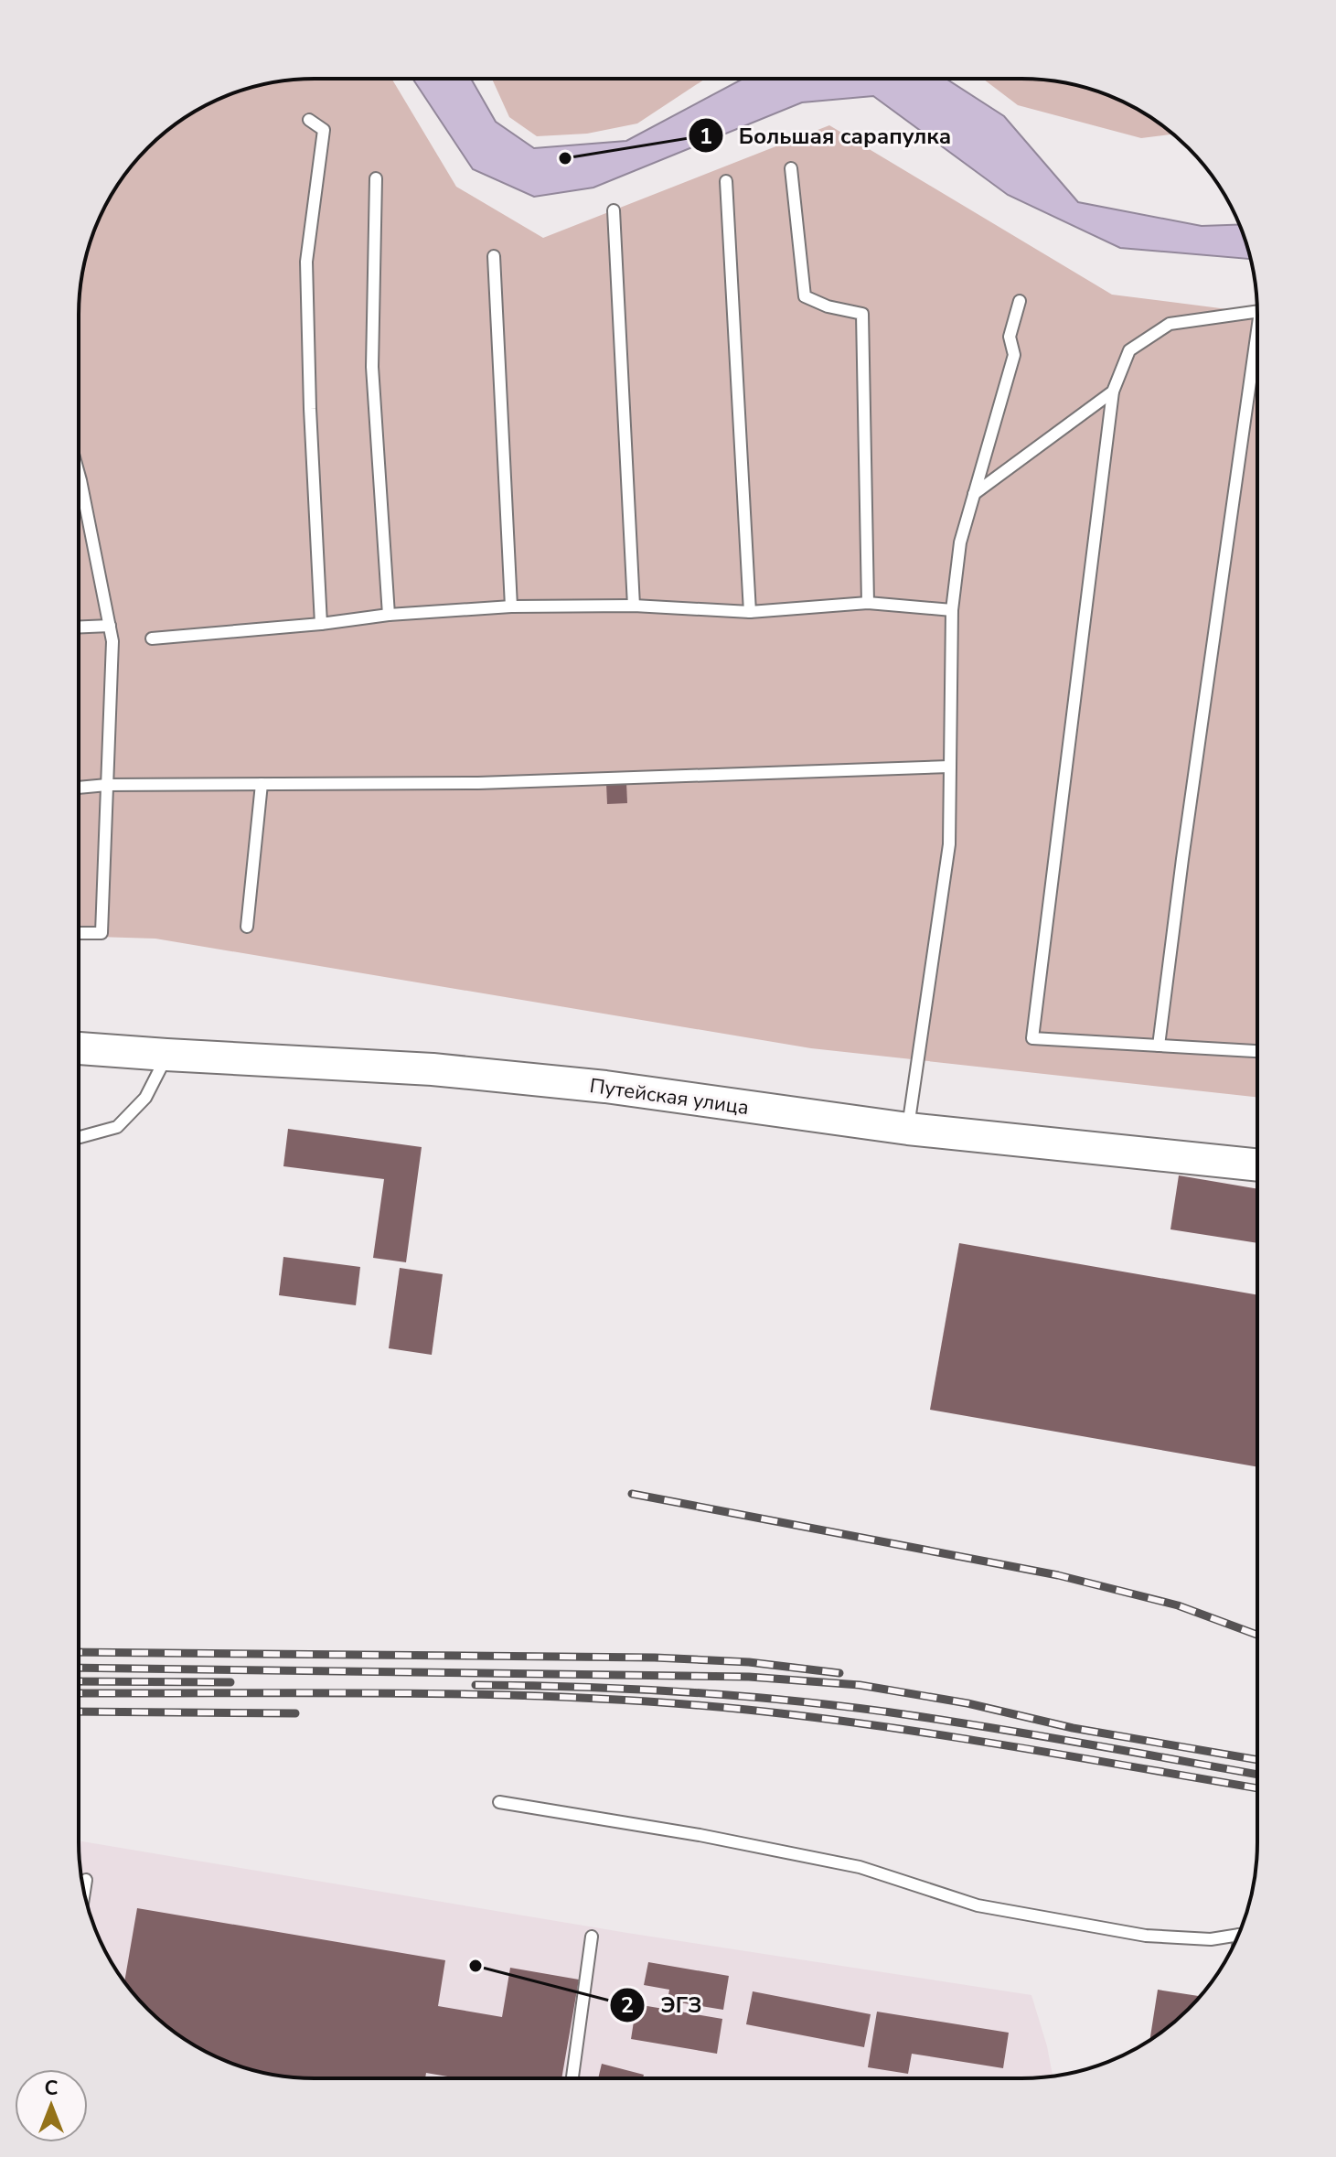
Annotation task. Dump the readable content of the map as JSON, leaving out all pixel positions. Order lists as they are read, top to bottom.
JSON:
{
  "streets": {
    "main road": ["Путейская улица"]
  },
  "places": ["Большая сарапулка", "ЭГЗ"],
  "north": "top"
}
